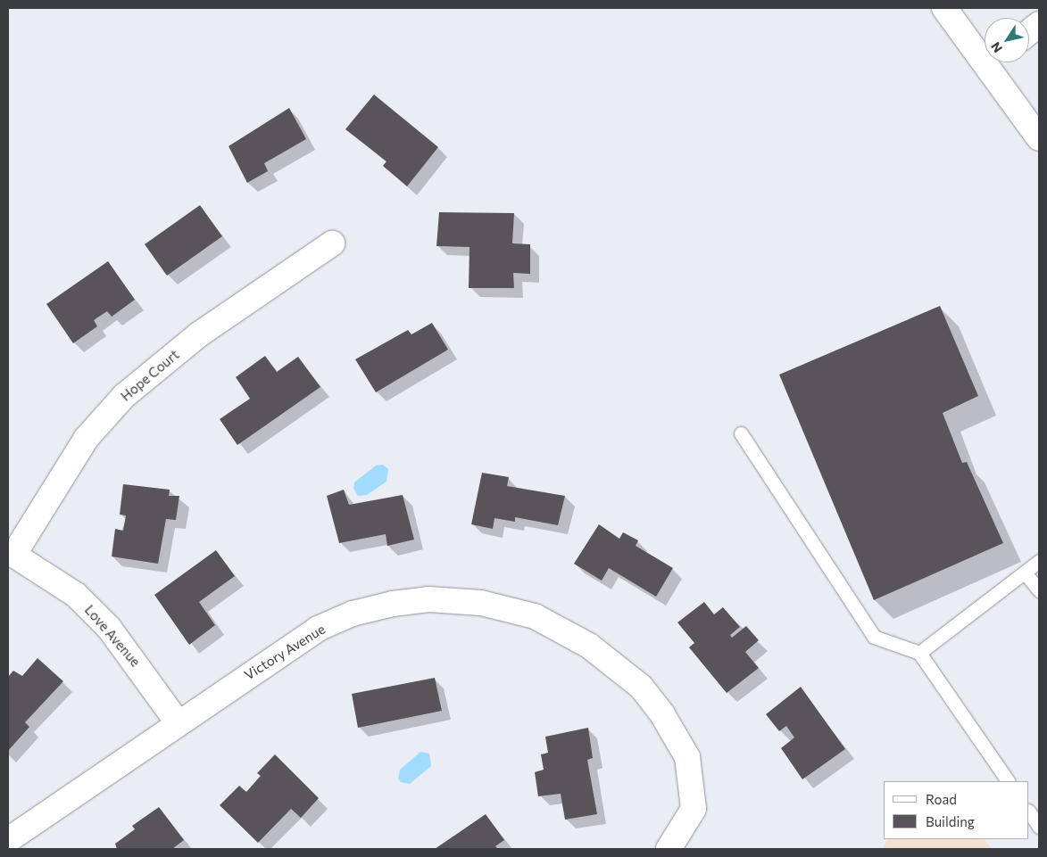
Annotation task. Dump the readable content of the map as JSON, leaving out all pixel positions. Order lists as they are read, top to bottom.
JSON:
{
  "streets": {
    "street": ["Hope Court", "Love Avenue", "Victory Avenue"]
  },
  "crossings": [
    ["Hope Court", "Love Avenue"],
    ["Love Avenue", "Victory Avenue"]
  ],
  "legend": ["Road", "Building"],
  "north": "bottom left"
}
